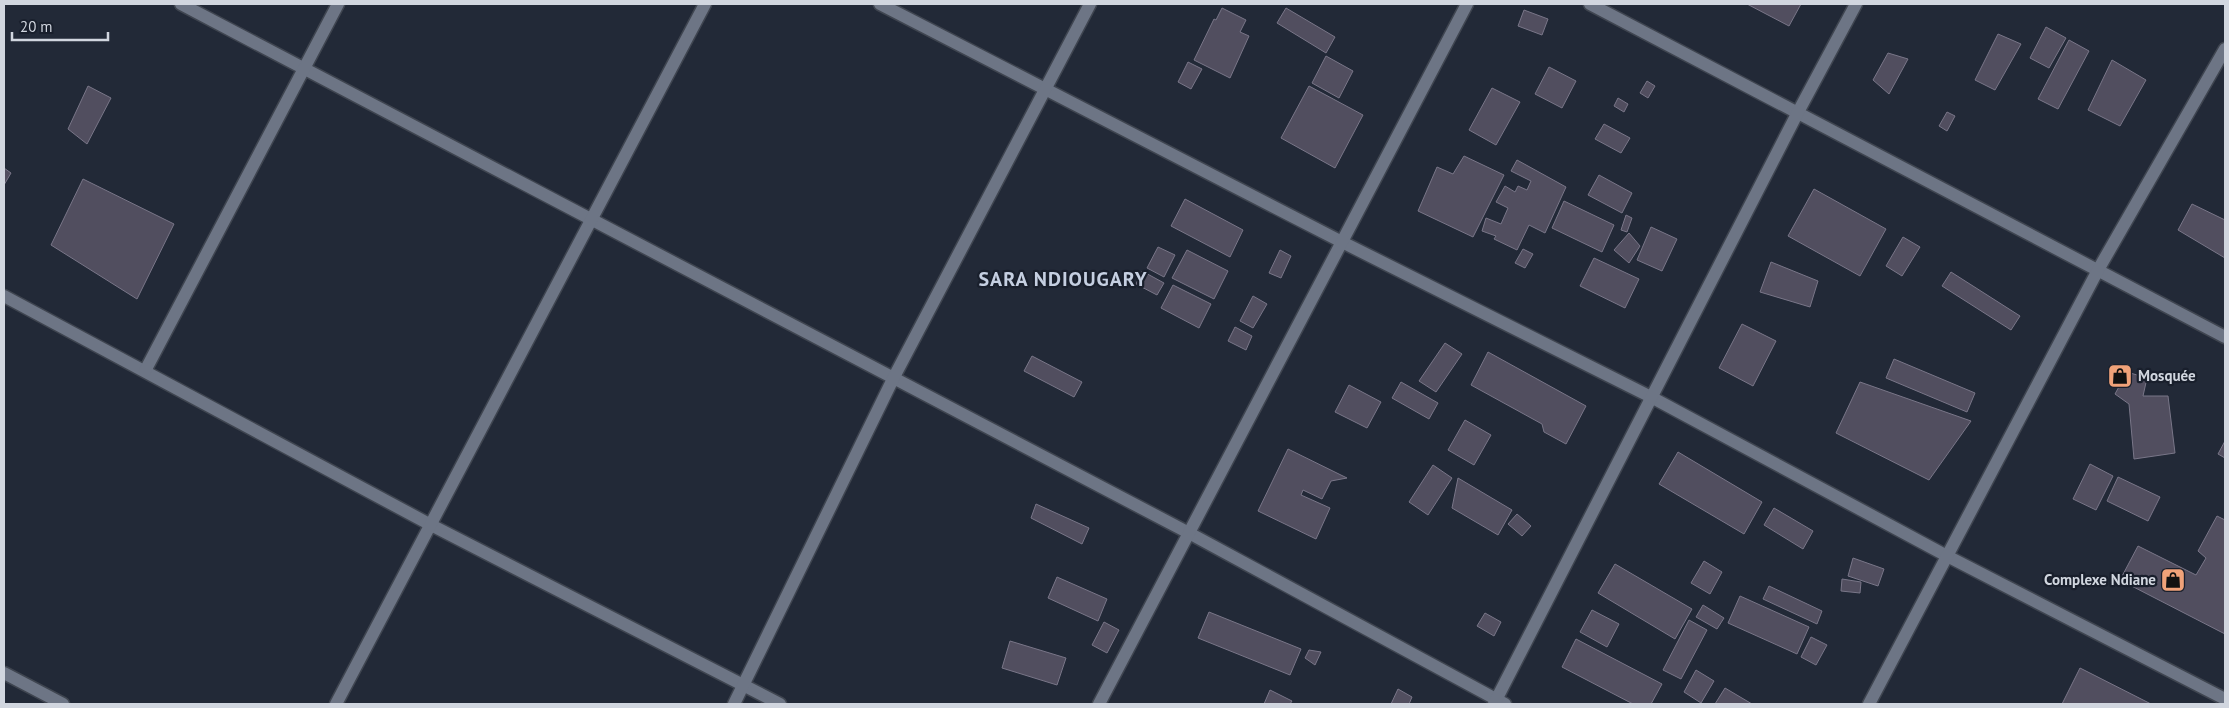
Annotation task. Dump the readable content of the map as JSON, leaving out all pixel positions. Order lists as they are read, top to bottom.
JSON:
{
  "districts": ["SARA NDIOUGARY"],
  "places": {
    "shop": ["Mosquée", "Complexe Ndiane"]
  },
  "scale_bar": "20 m"
}
